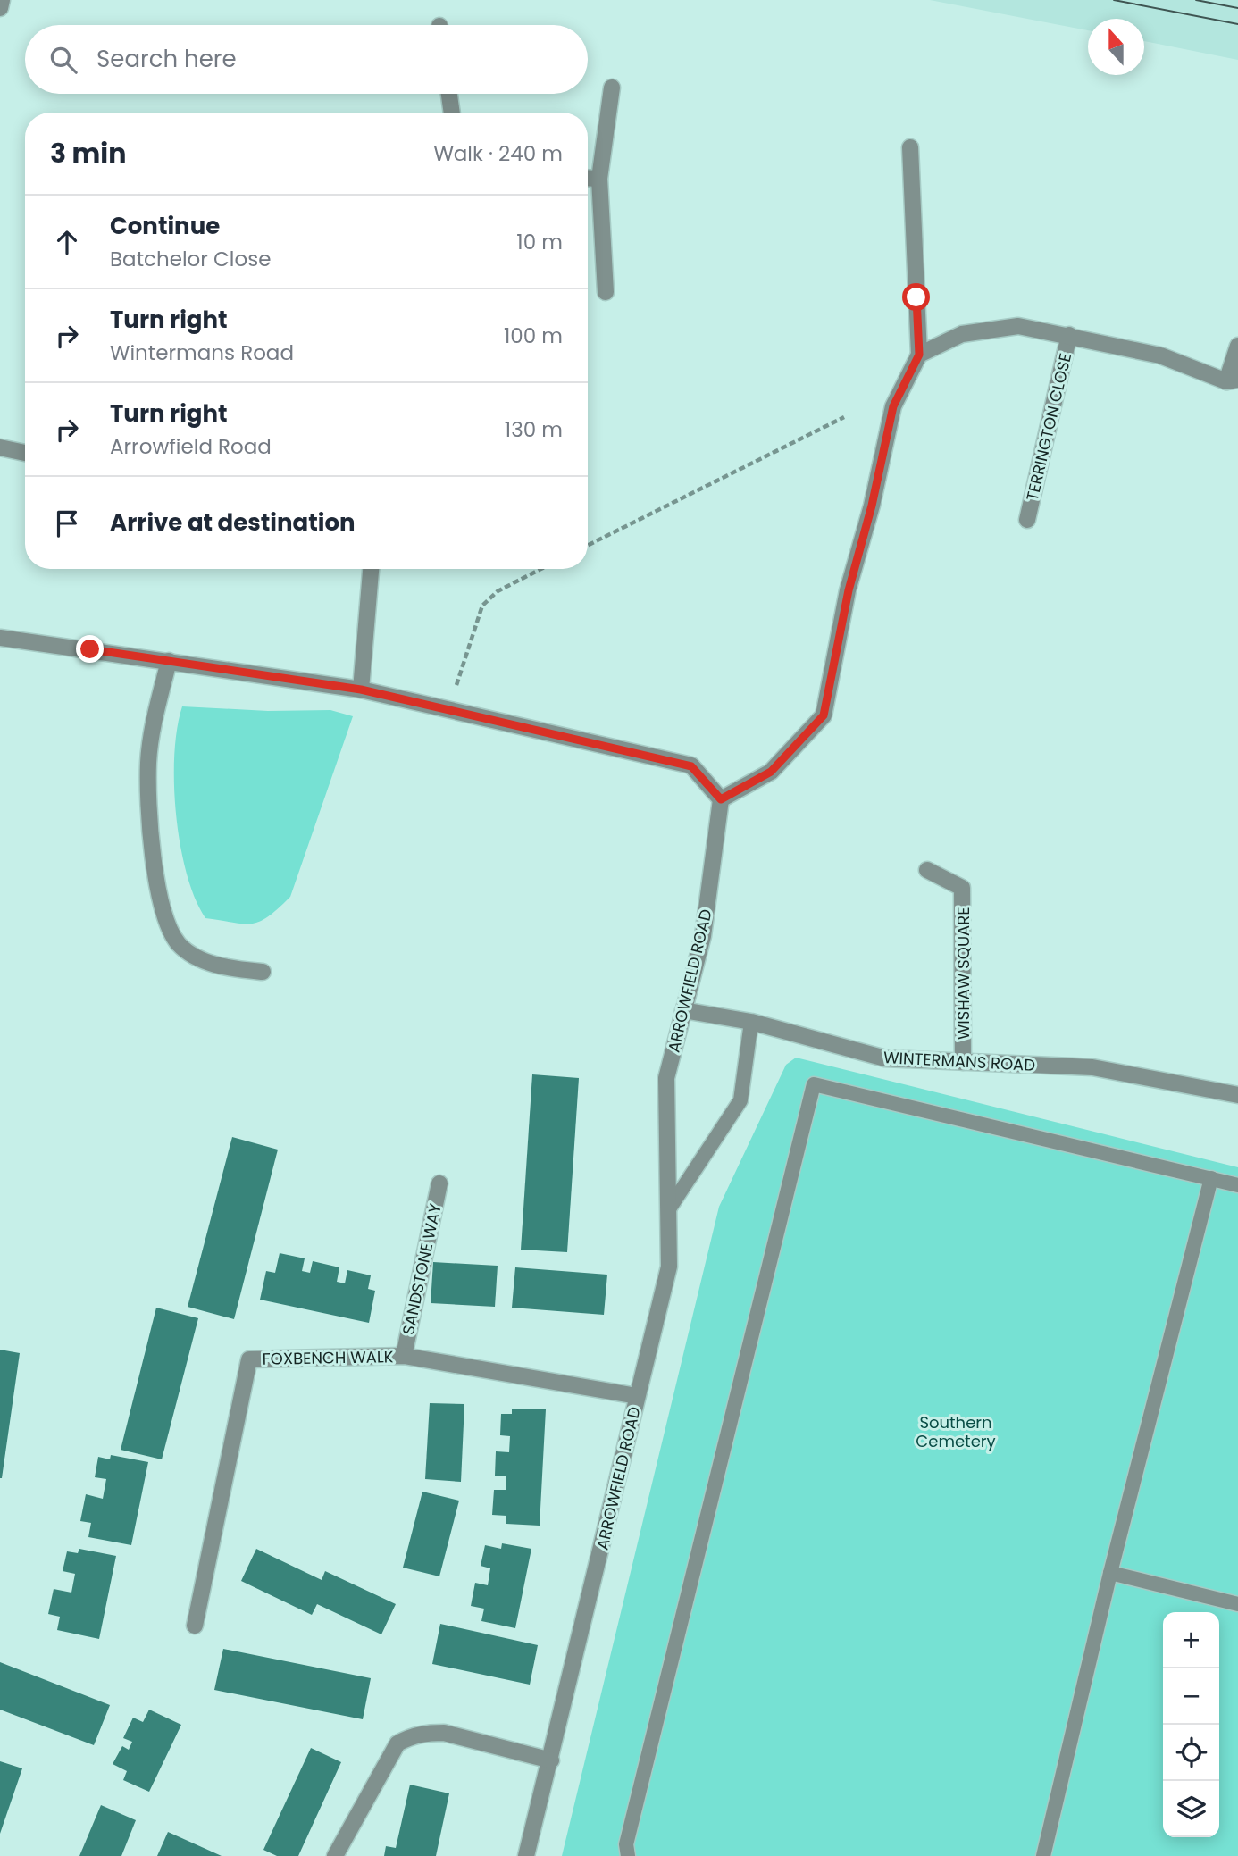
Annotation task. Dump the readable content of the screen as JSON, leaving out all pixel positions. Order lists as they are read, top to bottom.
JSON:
{
  "streets": {
    "street": [
      "TERRINGTON CLOSE",
      "WISHAW SQUARE",
      "ARROWFIELD ROAD",
      "WINTERMANS ROAD",
      "SANDSTONE WAY",
      "FOXBENCH WALK"
    ]
  },
  "crossings": [
    ["WISHAW SQUARE", "WINTERMANS ROAD"],
    ["ARROWFIELD ROAD", "WINTERMANS ROAD"],
    ["ARROWFIELD ROAD", "FOXBENCH WALK"],
    ["SANDSTONE WAY", "FOXBENCH WALK"]
  ],
  "parks": ["Southern Cemetery"],
  "north": "top",
  "page": {
    "search": "Search here",
    "heading": ["3 min", "Walk · 240 m"],
    "list": [
      ["Continue", "Batchelor Close", "10 m"],
      ["Turn right", "Wintermans Road", "100 m"],
      ["Turn right", "Arrowfield Road", "130 m"],
      "Arrive at destination"
    ],
    "map_buttons": ["+", "−"]
  }
}
